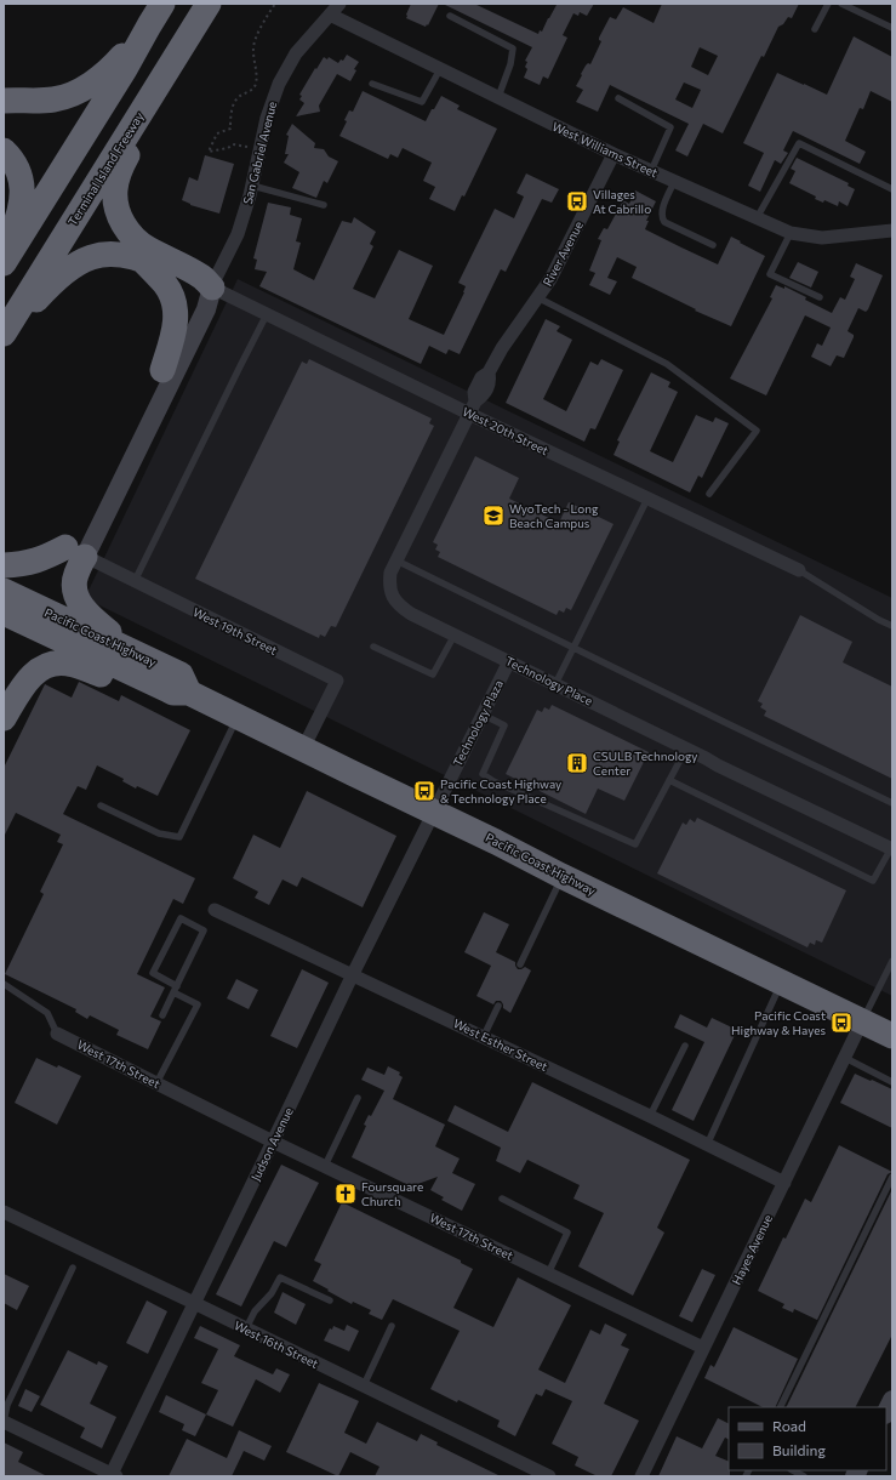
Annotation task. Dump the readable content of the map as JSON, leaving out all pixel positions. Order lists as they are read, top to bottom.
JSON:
{
  "streets": {
    "highway": ["Terminal Island Freeway", "Pacific Coast Highway"],
    "main road": ["San Gabriel Avenue"],
    "street": [
      "West Williams Street",
      "River Avenue",
      "West 20th Street",
      "West 19th Street",
      "Technology Place",
      "Technology Plaza",
      "West Esther Street",
      "West 17th Street",
      "Judson Avenue",
      "Hayes Avenue",
      "West 16th Street"
    ]
  },
  "crossings": [
    ["West Williams Street", "San Gabriel Avenue"],
    ["West Williams Street", "River Avenue"],
    ["San Gabriel Avenue", "West 20th Street"],
    ["San Gabriel Avenue", "West 19th Street"],
    ["River Avenue", "West 20th Street"],
    ["River Avenue", "Technology Place"],
    ["West 20th Street", "Technology Place"],
    ["West 19th Street", "Pacific Coast Highway"],
    ["Pacific Coast Highway", "Technology Plaza"],
    ["Pacific Coast Highway", "Judson Avenue"],
    ["Pacific Coast Highway", "Hayes Avenue"],
    ["Technology Place", "Technology Plaza"],
    ["Technology Plaza", "Judson Avenue"],
    ["West Esther Street", "Judson Avenue"],
    ["West Esther Street", "Hayes Avenue"],
    ["West 17th Street", "Judson Avenue"],
    ["West 17th Street", "Hayes Avenue"],
    ["Judson Avenue", "West 16th Street"]
  ],
  "places": {
    "bus stop": ["Villages At Cabrillo", "Pacific Coast Highway & Technology Place", "Pacific Coast Highway & Hayes"],
    "school or university": ["WyoTech - Long Beach Campus"],
    "building": ["CSULB Technology Center"],
    "church": ["Foursquare Church"]
  },
  "legend": ["Road", "Building"]
}
